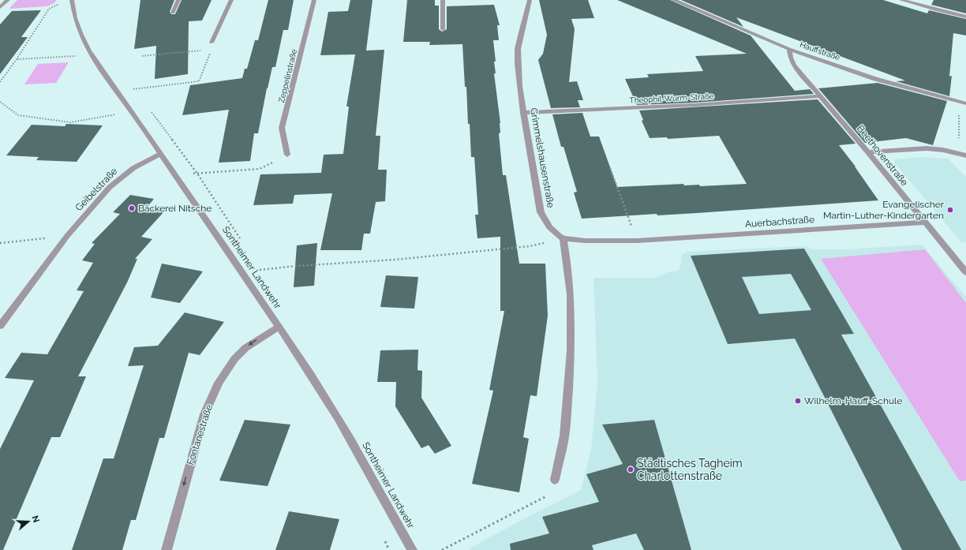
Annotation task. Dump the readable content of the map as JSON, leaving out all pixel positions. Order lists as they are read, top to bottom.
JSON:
{
  "streets": {
    "street": [
      "Hauffstraße",
      "Zeppelinstraße",
      "Theophil-Wurm-Straße",
      "Beethovenstraße",
      "Grimmelshausenstraße",
      "Geibelstraße",
      "Auerbachstraße",
      "Sontheimer Landwehr",
      "Fontanestraße"
    ]
  },
  "crossings": [
    ["Hauffstraße", "Beethovenstraße"],
    ["Theophil-Wurm-Straße", "Beethovenstraße"],
    ["Theophil-Wurm-Straße", "Grimmelshausenstraße"],
    ["Beethovenstraße", "Auerbachstraße"],
    ["Grimmelshausenstraße", "Auerbachstraße"],
    ["Geibelstraße", "Sontheimer Landwehr"],
    ["Sontheimer Landwehr", "Fontanestraße"]
  ],
  "one_way": ["Fontanestraße"],
  "places": [
    "Bäckerei Nitsche",
    "Evangelischer Martin-Luther-Kindergarten",
    "Wilhelm-Hauff-Schule",
    "Städtisches Tagheim Charlottenstraße"
  ],
  "north": "right"
}
